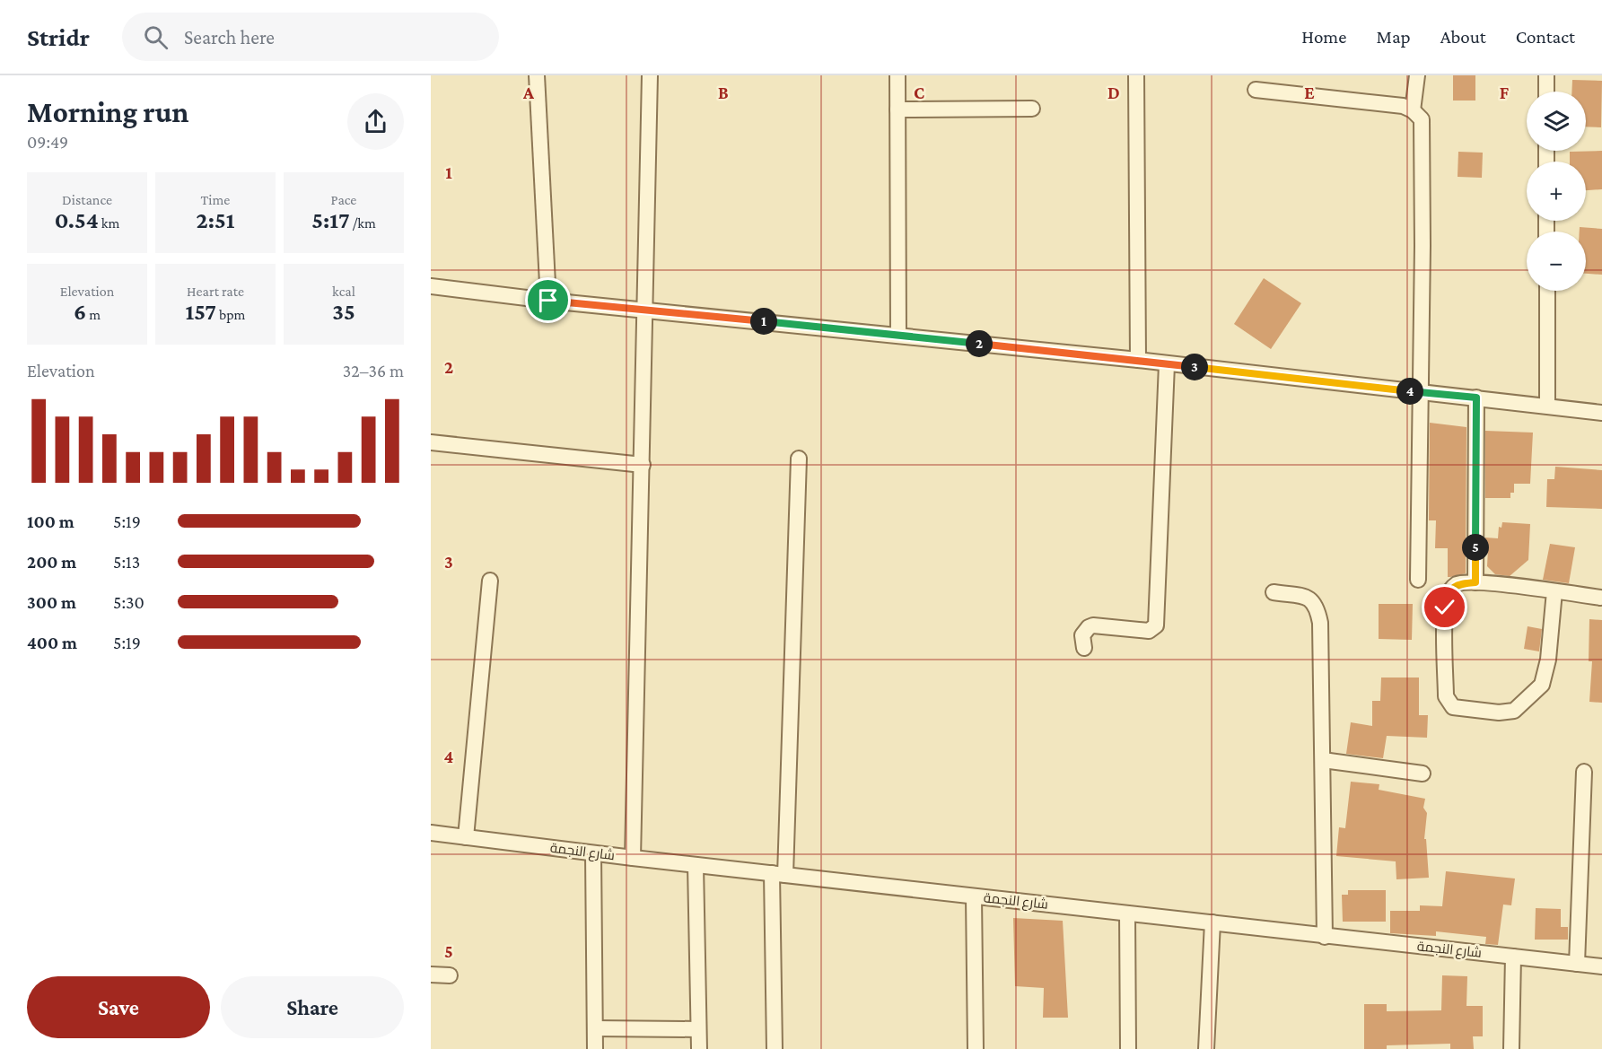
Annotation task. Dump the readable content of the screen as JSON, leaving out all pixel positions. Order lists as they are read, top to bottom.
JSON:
{
  "streets": {
    "street": ["شارع النجمة"]
  },
  "page": {
    "header": "Stridr",
    "search": "Search here",
    "nav": [
      "Home",
      "Map",
      "About",
      "Contact"
    ],
    "heading": ["Morning run", "09:49"],
    "map_buttons": ["+", "−"],
    "stats": [
      ["Distance", "0.54 km"],
      ["Time", "2:51"],
      ["Pace", "5:17 /km"],
      ["Elevation", "6 m"],
      ["Heart rate", "157 bpm"],
      ["kcal", "35"]
    ],
    "pins": [
      "1",
      "2",
      "3",
      "4",
      "5"
    ],
    "chart": ["Elevation", "32–36 m"],
    "list": [
      {
        "name": "100 m",
        "note": "5:19"
      },
      {
        "name": "200 m",
        "note": "5:13"
      },
      {
        "name": "300 m",
        "note": "5:30"
      },
      {
        "name": "400 m",
        "note": "5:19"
      }
    ],
    "buttons": ["Save", "Share"]
  },
  "grid": {
    "columns": [
      "A",
      "B",
      "C",
      "D",
      "E",
      "F"
    ],
    "rows": [
      "1",
      "2",
      "3",
      "4",
      "5"
    ]
  }
}
